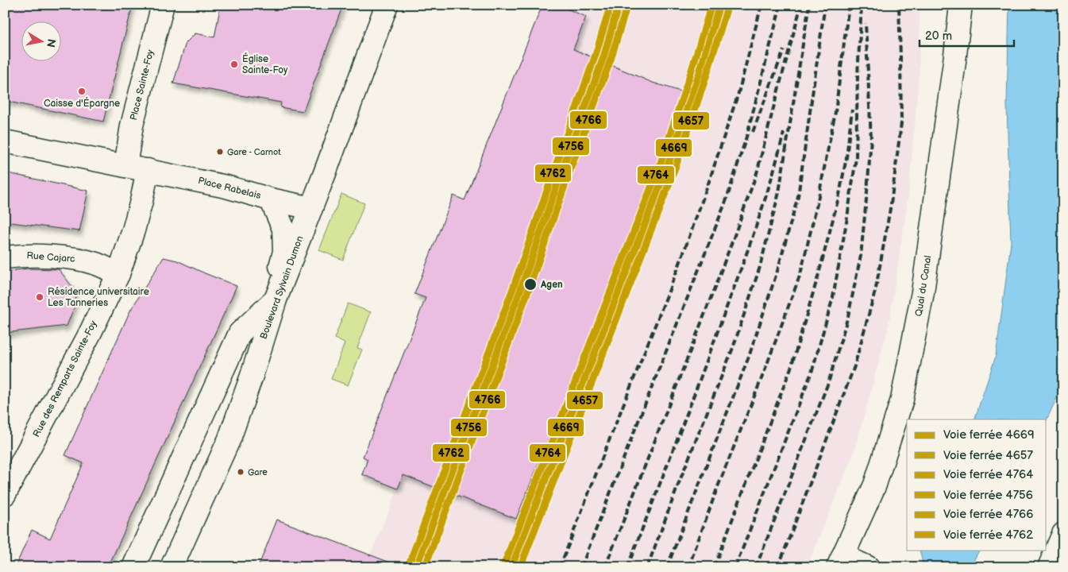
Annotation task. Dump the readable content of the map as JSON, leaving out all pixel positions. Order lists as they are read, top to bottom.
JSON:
{
  "streets": {
    "street": [
      "Place Sainte-Foy",
      "Place Rabelais",
      "Rue Cajarc",
      "Quai du Canal",
      "Boulevard Sylvain Dumon",
      "Rue des Remparts Sainte-Foy"
    ]
  },
  "crossings": [
    ["Place Sainte-Foy", "Place Rabelais"],
    ["Place Rabelais", "Boulevard Sylvain Dumon"],
    ["Place Rabelais", "Rue des Remparts Sainte-Foy"],
    ["Rue Cajarc", "Rue des Remparts Sainte-Foy"]
  ],
  "places": [
    "Église Sainte-Foy",
    "Caisse d'Épargne",
    "Gare - Carnot",
    "Agen",
    "Résidence universitaire Les Tanneries",
    "Gare"
  ],
  "lines": [
    "rail line 4669",
    "rail line 4764",
    "rail line 4756",
    "rail line 4762",
    "rail line 4657",
    "rail line 4766"
  ],
  "legend": [
    "Voie ferrée 4669",
    "Voie ferrée 4657",
    "Voie ferrée 4764",
    "Voie ferrée 4756",
    "Voie ferrée 4766",
    "Voie ferrée 4762"
  ],
  "scale_bar": "20 m",
  "north": "right"
}
